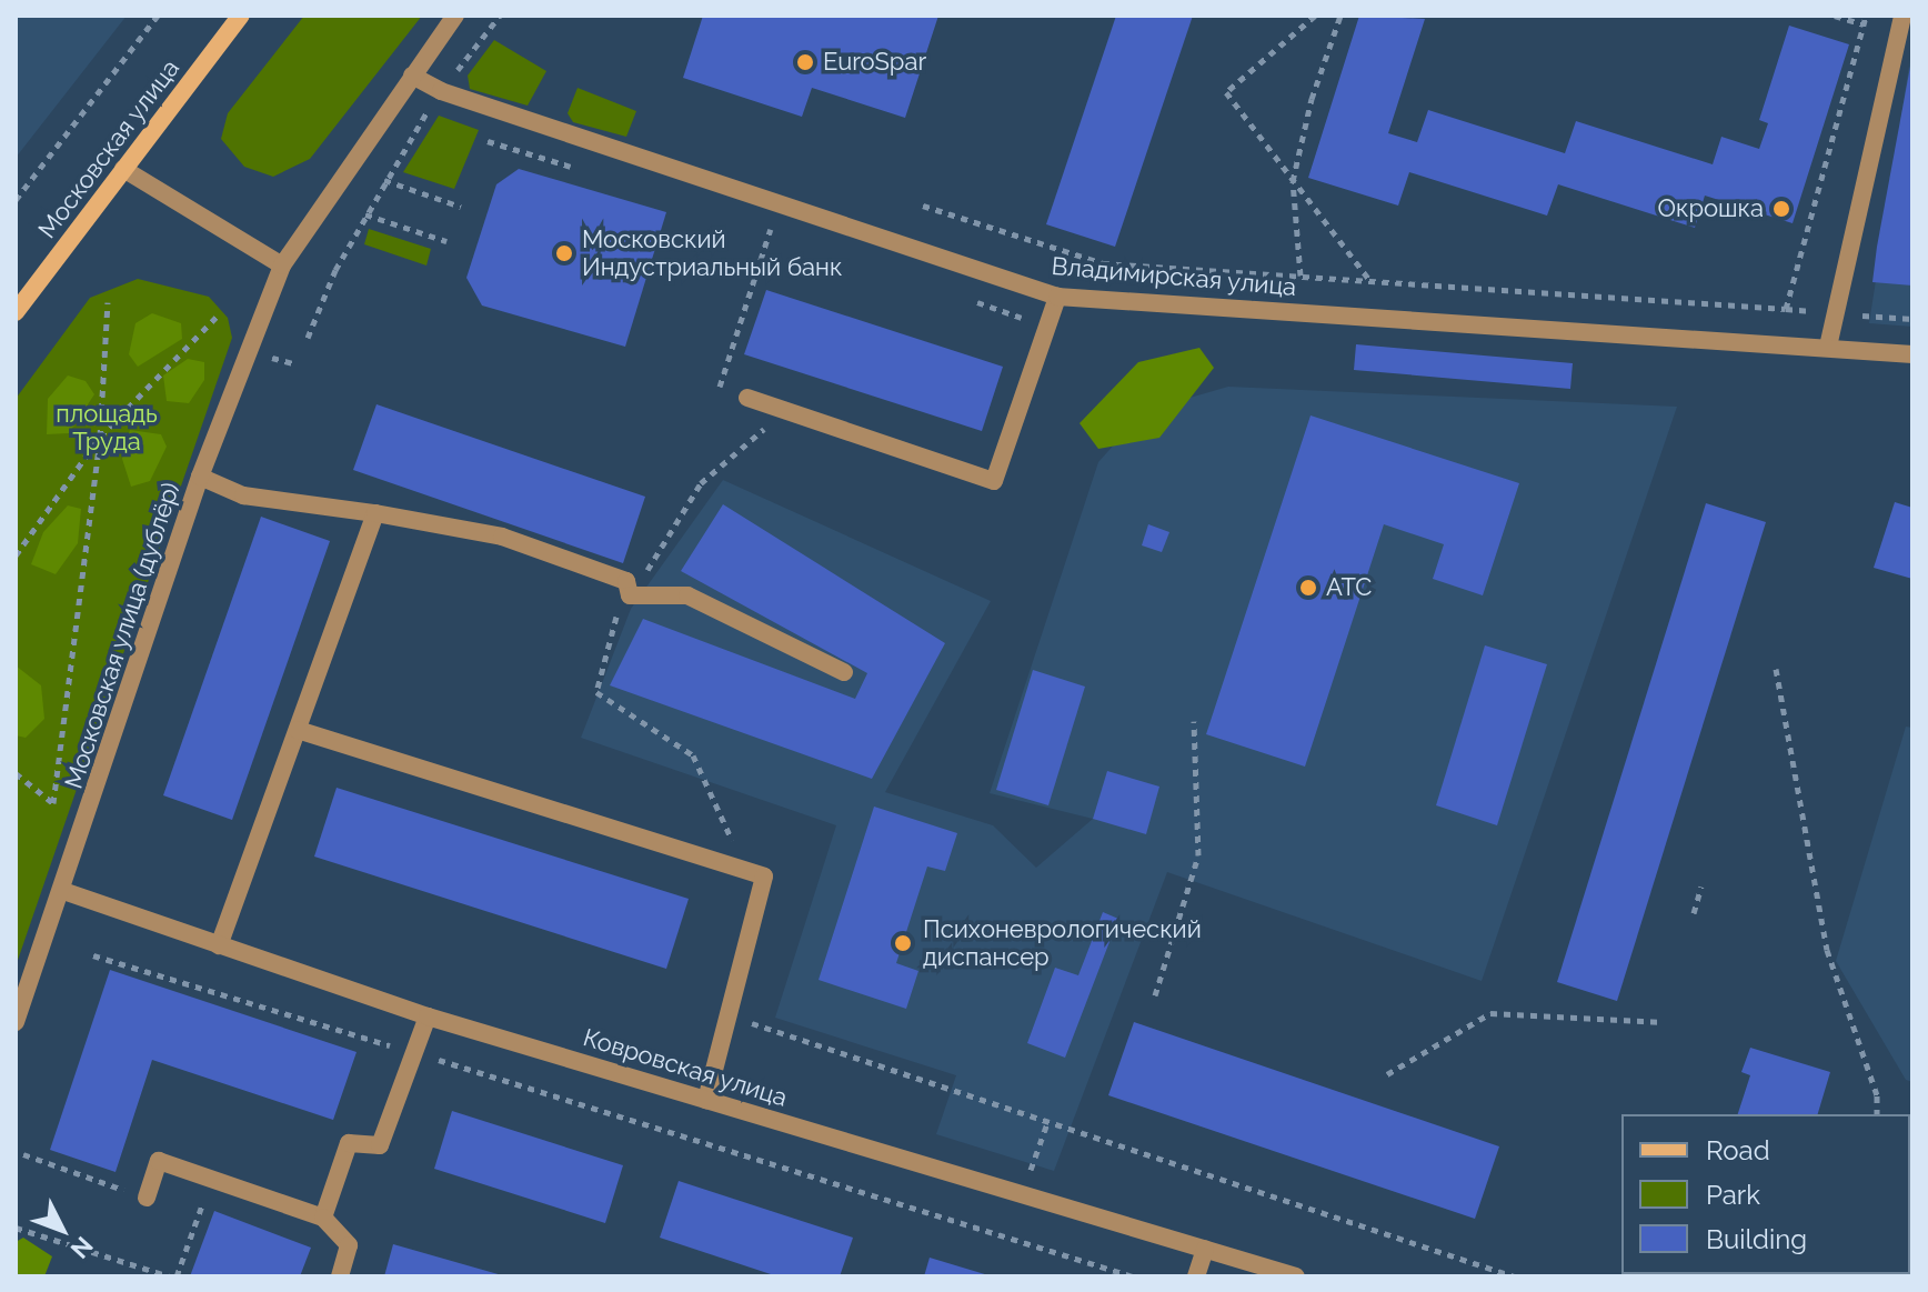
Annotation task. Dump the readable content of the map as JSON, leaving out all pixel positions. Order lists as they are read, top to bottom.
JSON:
{
  "streets": {
    "main road": ["Московская улица"],
    "street": ["Владимирская улица", "Московская улица (дублёр)", "Ковровская улица"]
  },
  "crossings": [
    ["Владимирская улица", "Московская улица (дублёр)"],
    ["Московская улица (дублёр)", "Ковровская улица"]
  ],
  "parks": ["площадь Труда"],
  "places": [
    "EuroSpar",
    "Окрошка",
    "Московский Индустриальный банк",
    "АТС",
    "Психоневрологический диспансер"
  ],
  "legend": ["Road", "Park", "Building"],
  "north": "bottom right"
}
